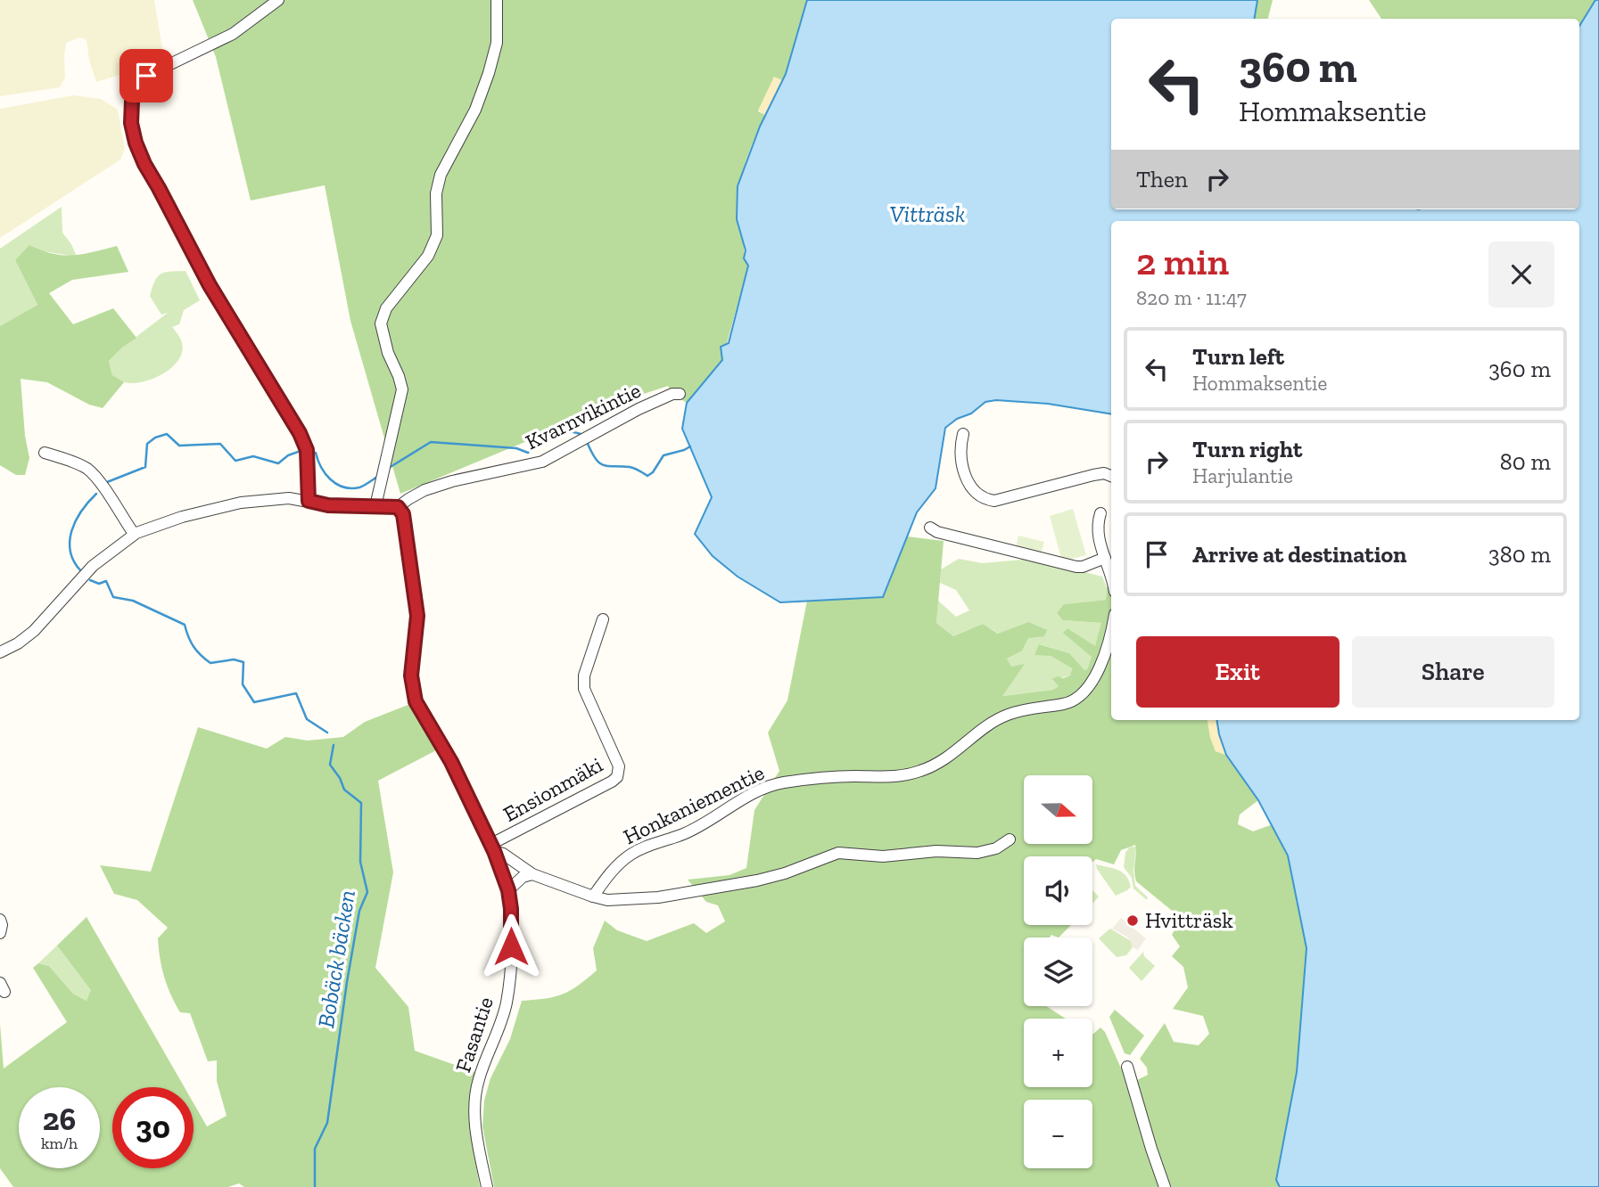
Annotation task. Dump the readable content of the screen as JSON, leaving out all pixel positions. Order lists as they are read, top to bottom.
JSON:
{
  "streets": {
    "street": [
      "Kvarnvikintie",
      "Ensionmäki",
      "Honkaniementie",
      "Fasantie"
    ]
  },
  "crossings": [
    ["Kvarnvikintie", "Fasantie"],
    ["Ensionmäki", "Fasantie"]
  ],
  "water": ["Vitträsk", "Bobäck bäcken"],
  "places": ["Hvitträsk"],
  "north": "right",
  "page": {
    "turn": ["360 m", "Hommaksentie"],
    "then": "Then",
    "heading": ["2 min", "820 m · 11:47"],
    "list": [
      {
        "name": "Turn left",
        "note": "Hommaksentie",
        "value": "360 m"
      },
      {
        "name": "Turn right",
        "note": "Harjulantie",
        "value": "80 m"
      },
      {
        "name": "Arrive at destination",
        "value": "380 m"
      }
    ],
    "buttons": ["Exit", "Share"],
    "map_buttons": ["+", "−"],
    "speed": "26 km/h",
    "limit": "30"
  }
}
